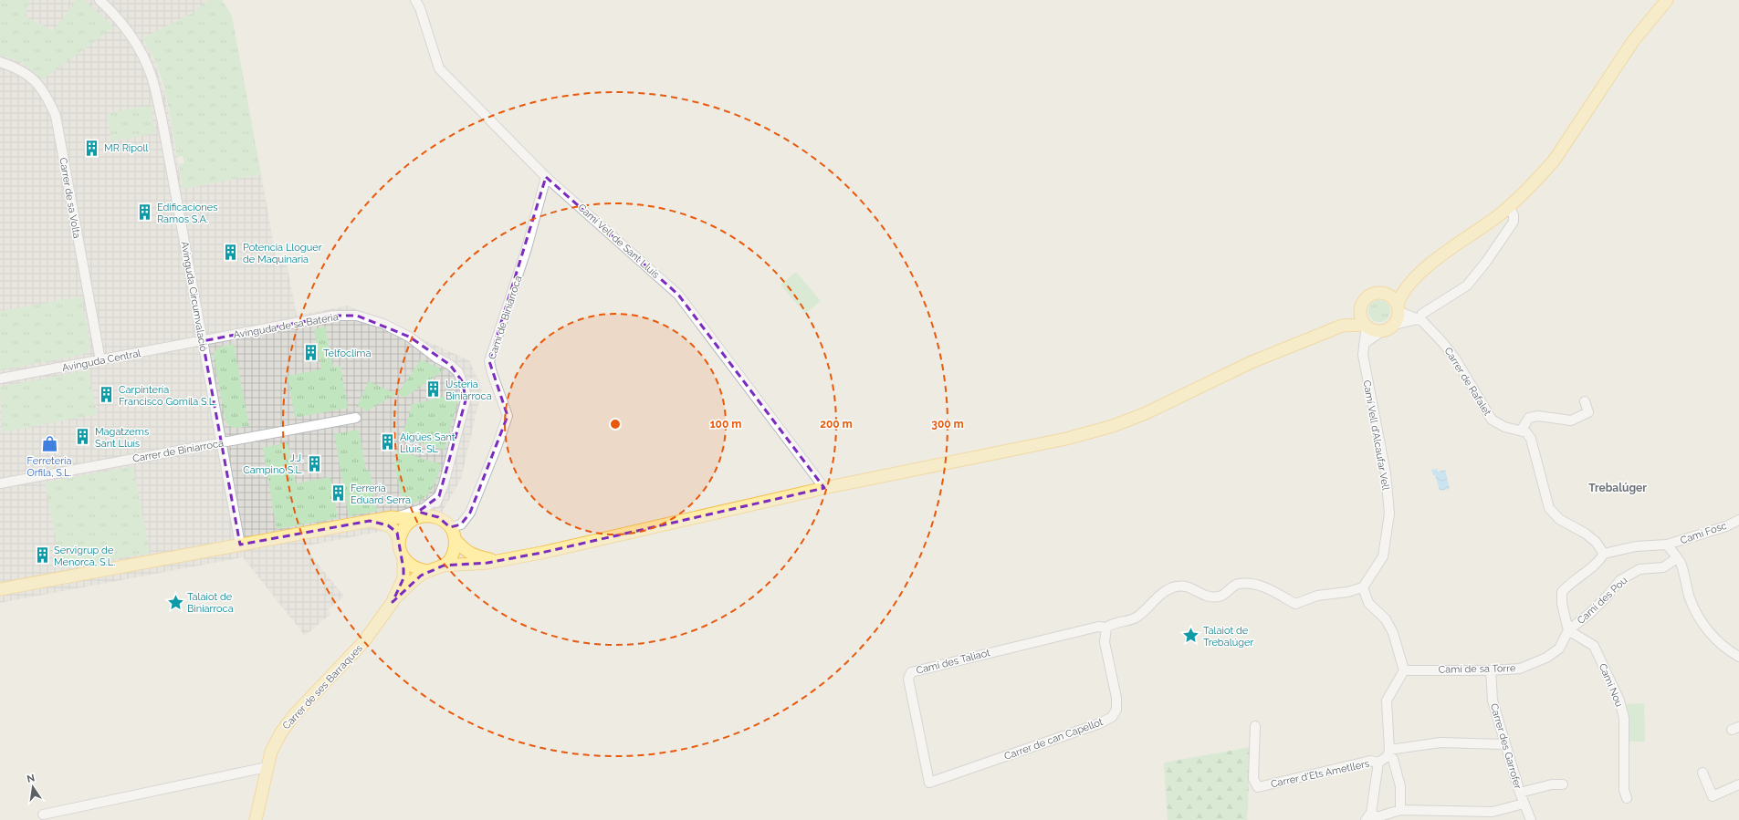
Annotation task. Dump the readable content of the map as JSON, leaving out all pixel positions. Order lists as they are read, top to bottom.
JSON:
{
  "streets": {
    "main road": ["Carrer de ses Barraques"],
    "street": [
      "Carrer de sa Volta",
      "Camí Vell de Sant Lluís",
      "Avinguda Circumvalació",
      "Camí de Biniarroca",
      "Avinguda de sa Bateria",
      "Avinguda Central",
      "Carrer de Rafalet",
      "Camí Vell d'Alcaufar Vell",
      "Carrer de Biniarroca",
      "Camí Fosc",
      "Camí des Pou",
      "Camí des Taliaot",
      "Camí de sa Torre",
      "Camí Nou",
      "Carrer de can Capellot",
      "Carrer des Garrofer",
      "Carrer d'Ets Ametllers"
    ]
  },
  "crossings": [
    ["Carrer de sa Volta", "Avinguda Central"],
    ["Camí Vell de Sant Lluís", "Camí de Biniarroca"],
    ["Avinguda Circumvalació", "Avinguda de sa Bateria"],
    ["Avinguda Circumvalació", "Avinguda Central"],
    ["Avinguda Circumvalació", "Carrer de Biniarroca"],
    ["Avinguda de sa Bateria", "Avinguda Central"],
    ["Camí des Pou", "Camí de sa Torre"],
    ["Camí des Pou", "Camí Nou"],
    ["Camí des Taliaot", "Carrer de can Capellot"],
    ["Camí de sa Torre", "Camí Nou"],
    ["Camí de sa Torre", "Carrer des Garrofer"]
  ],
  "districts": ["Trebalúger"],
  "places": {
    "building": [
      "MR Ripoll",
      "Edificaciones Ramos S.A.",
      "Potencia Lloguer de Maquinaria",
      "Telfoclima",
      "Usteria Biniarroca",
      "Carpintería Francisco Gomila S.L.",
      "Magatzems Sant Lluís",
      "Aigües Sant Lluís, SL",
      "J.J. Campino S.L.",
      "Ferrería Eduard Serra",
      "Servigrup de Menorca, S.L."
    ],
    "shop": ["Ferretería Orfila, S.L."],
    "place": ["Talaiot de Biniarroca", "Talaiot de Trebalúger"]
  },
  "north": "top",
  "rings": ["100 m", "200 m", "300 m"]
}
